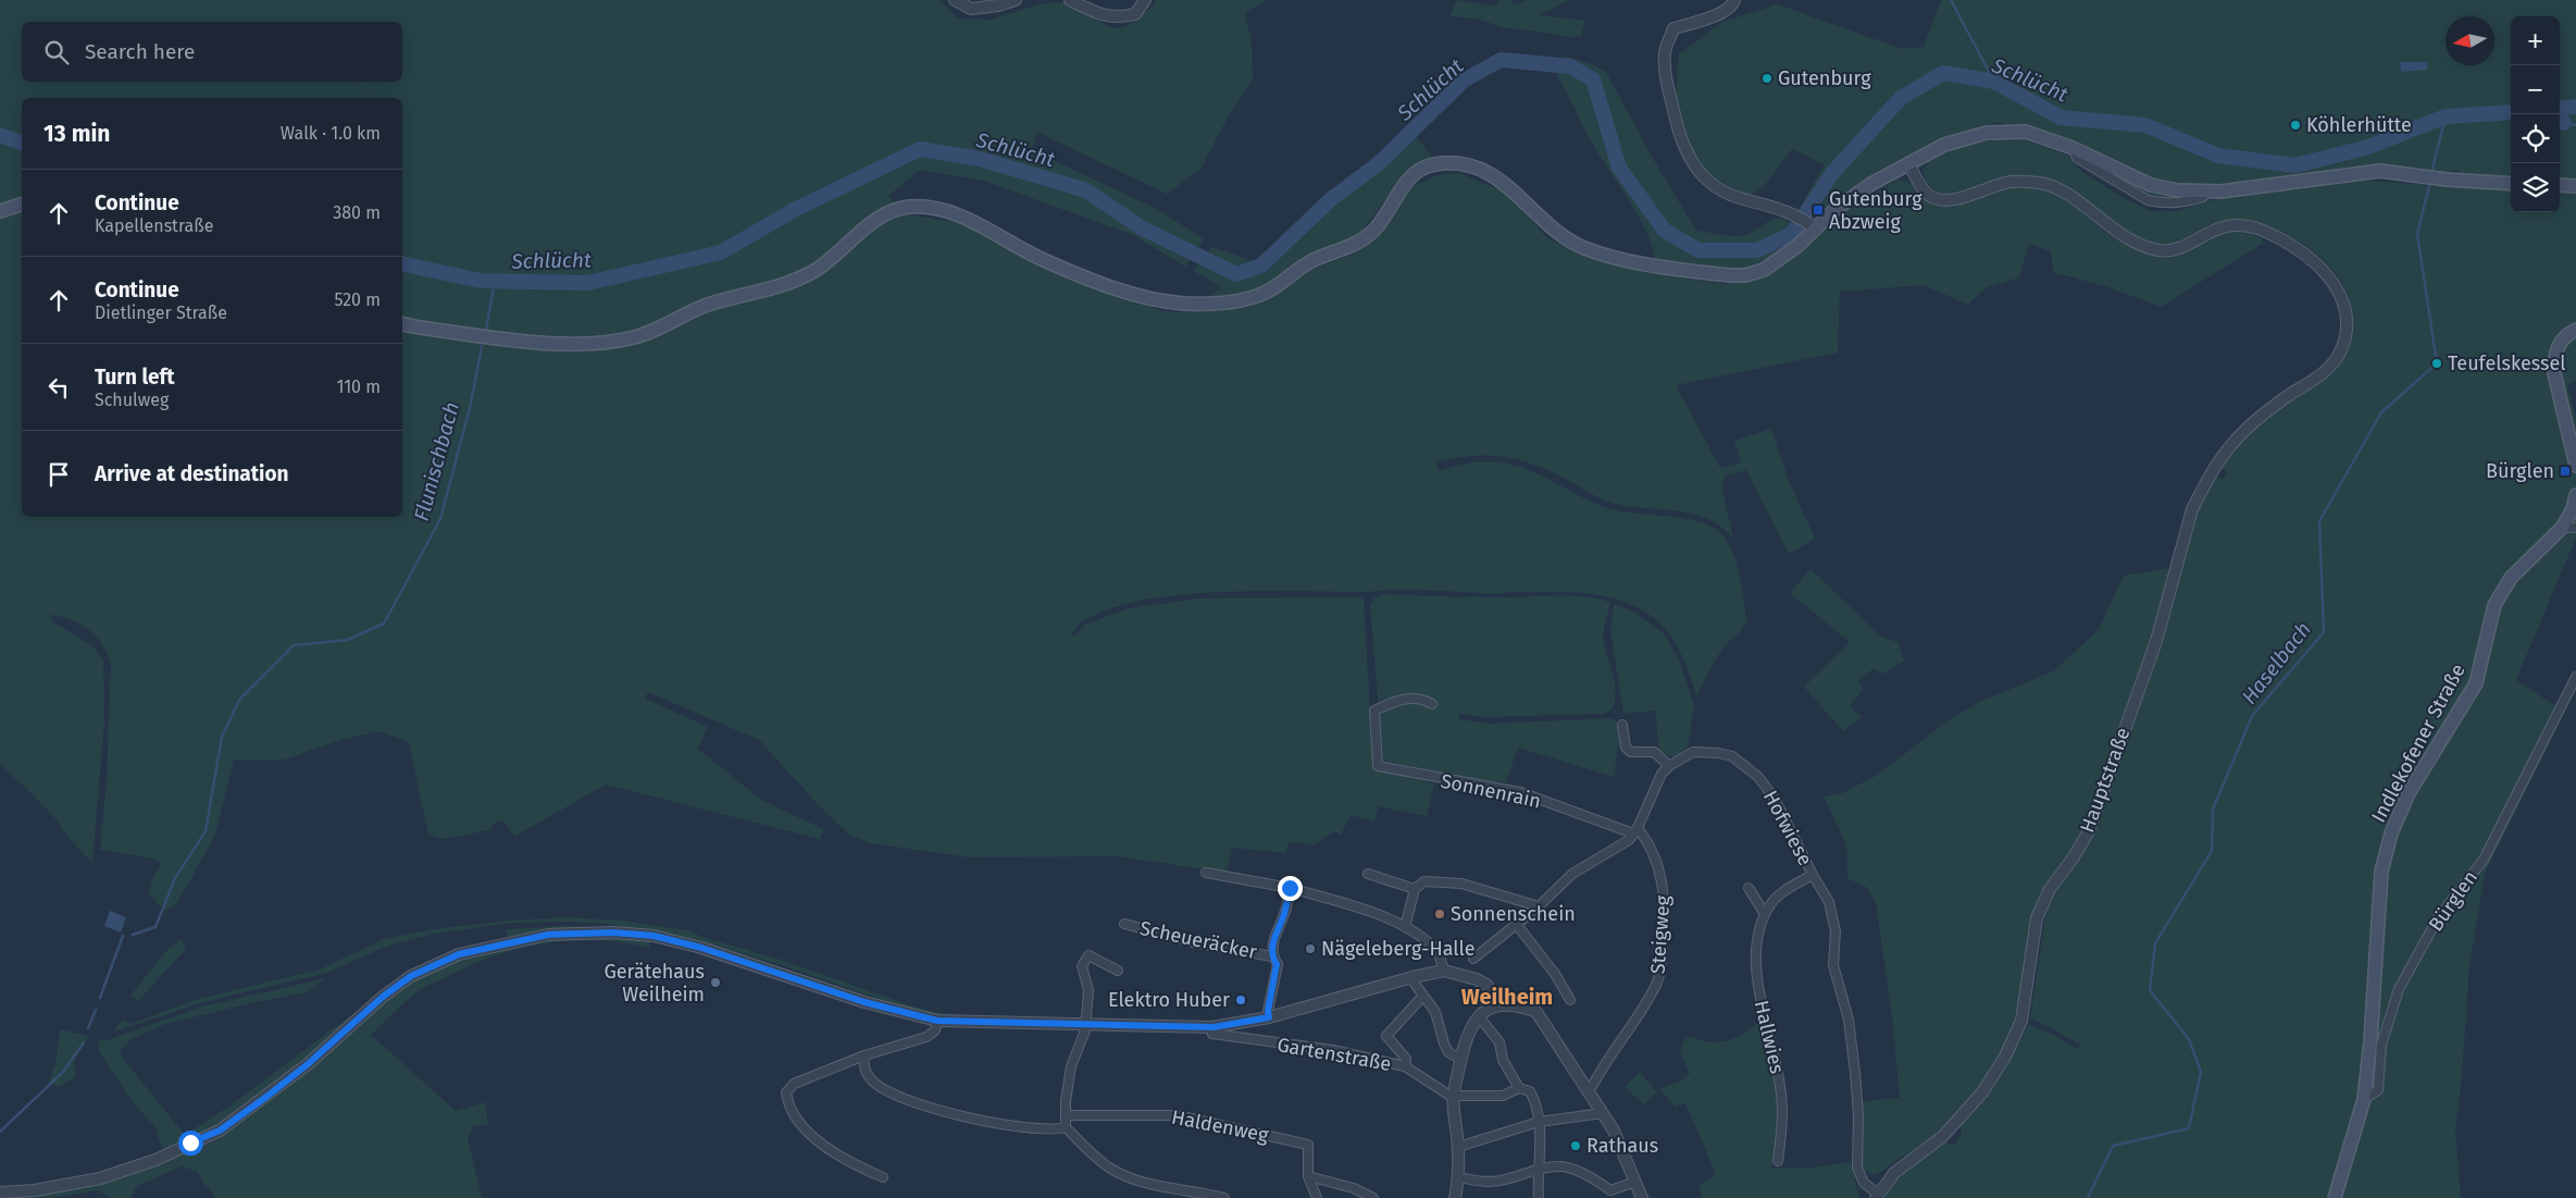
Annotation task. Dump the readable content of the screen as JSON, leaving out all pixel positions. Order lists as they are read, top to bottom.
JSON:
{
  "streets": {
    "main road": ["Indlekofener Straße"],
    "street": [
      "Hauptstraße",
      "Sonnenrain",
      "Hofwiese",
      "Bürglen",
      "Steigweg",
      "Scheueräcker",
      "Hallwies",
      "Gartenstraße",
      "Haldenweg"
    ]
  },
  "crossings": [
    ["Indlekofener Straße", "Bürglen"],
    ["Hauptstraße", "Hofwiese"],
    ["Sonnenrain", "Hofwiese"],
    ["Sonnenrain", "Steigweg"],
    ["Hofwiese", "Steigweg"],
    ["Hofwiese", "Hallwies"]
  ],
  "districts": ["Weilheim"],
  "water": ["Schlücht", "Flunischbach", "Haselbach"],
  "places": {
    "other": [
      "Gutenburg",
      "Köhlerhütte",
      "Teufelskessel",
      "Sonnenschein",
      "Nägeleberg-Halle",
      "Gerätehaus Weilheim",
      "Elektro Huber",
      "Rathaus"
    ],
    "transit": ["Gutenburg Abzweig", "Bürglen"]
  },
  "north": "left",
  "page": {
    "map_buttons": ["+", "−"],
    "search": "Search here",
    "heading": ["13 min", "Walk · 1.0 km"],
    "list": [
      ["Continue", "Kapellenstraße", "380 m"],
      ["Continue", "Dietlinger Straße", "520 m"],
      ["Turn left", "Schulweg", "110 m"],
      "Arrive at destination"
    ]
  }
}
